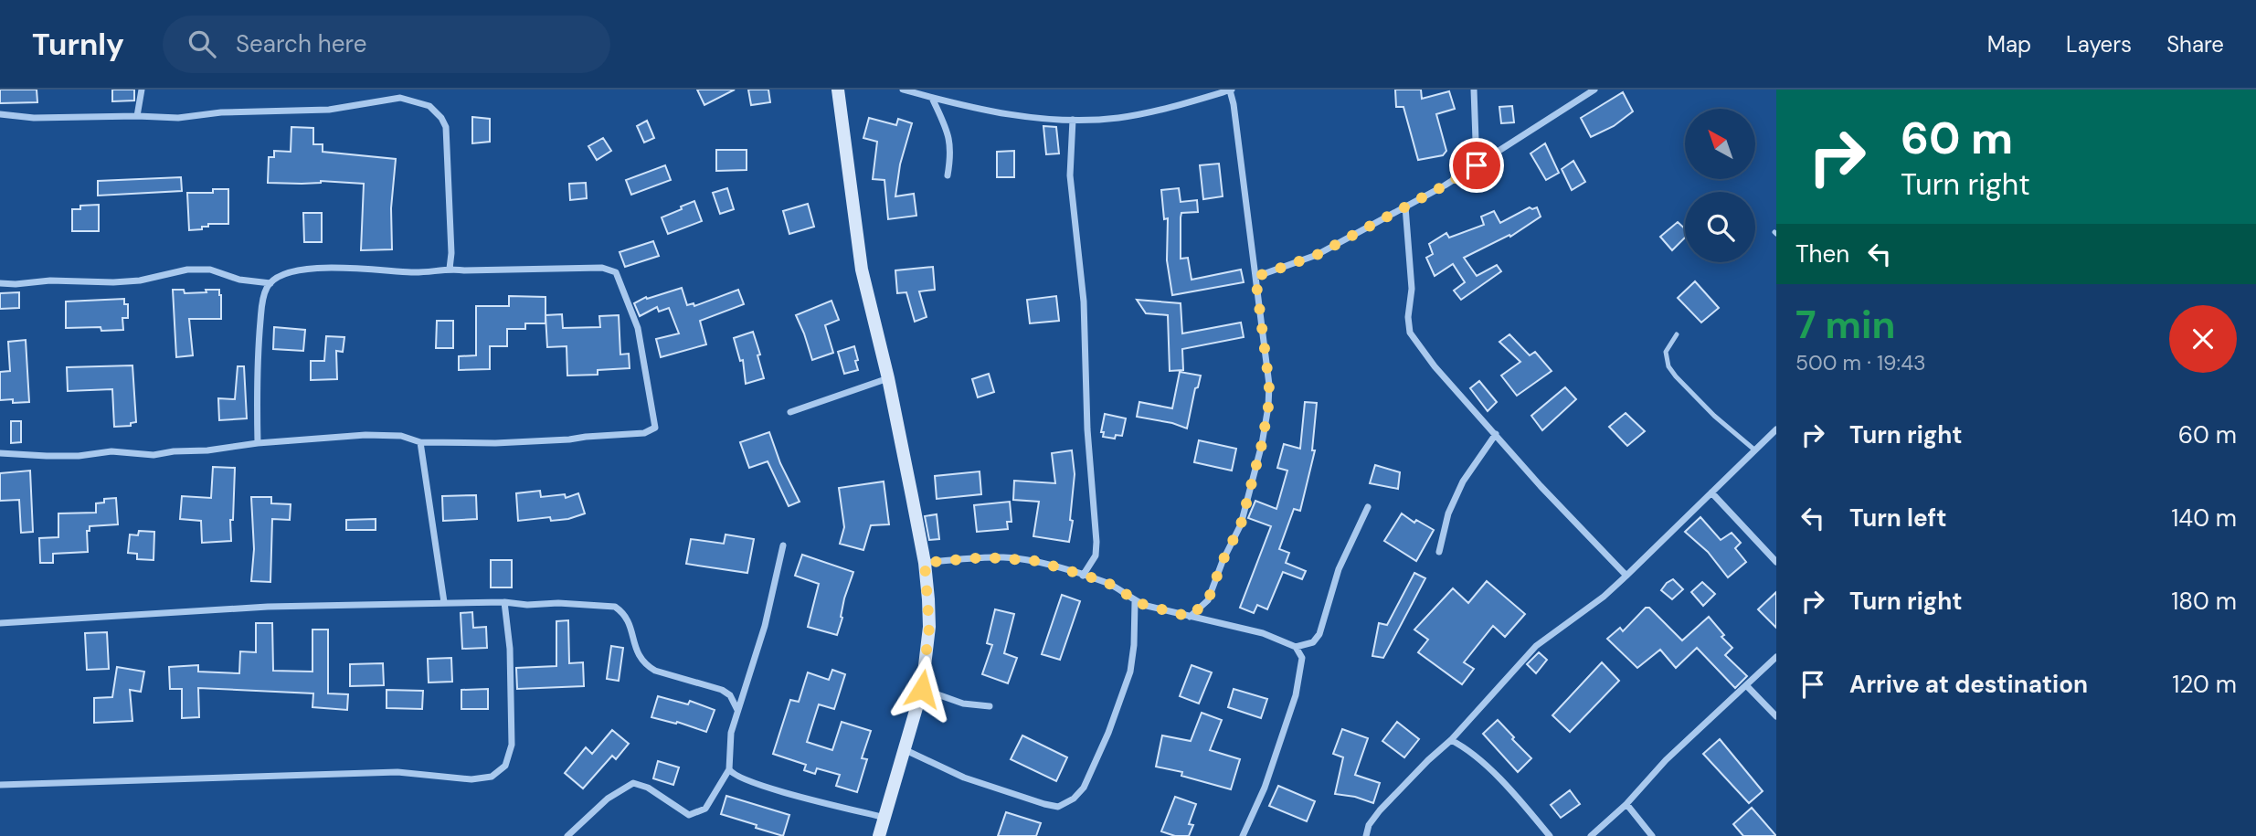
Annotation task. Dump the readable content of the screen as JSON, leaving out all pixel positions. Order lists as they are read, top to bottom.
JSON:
{
  "north": "top left",
  "page": {
    "header": "Turnly",
    "search": "Search here",
    "nav": ["Map", "Layers", "Share"],
    "turn": ["60 m", "Turn right"],
    "then": "Then",
    "heading": ["7 min", "500 m · 19:43"],
    "list": [
      {
        "name": "Turn right",
        "value": "60 m"
      },
      {
        "name": "Turn left",
        "value": "140 m"
      },
      {
        "name": "Turn right",
        "value": "180 m"
      },
      {
        "name": "Arrive at destination",
        "value": "120 m"
      }
    ]
  }
}
